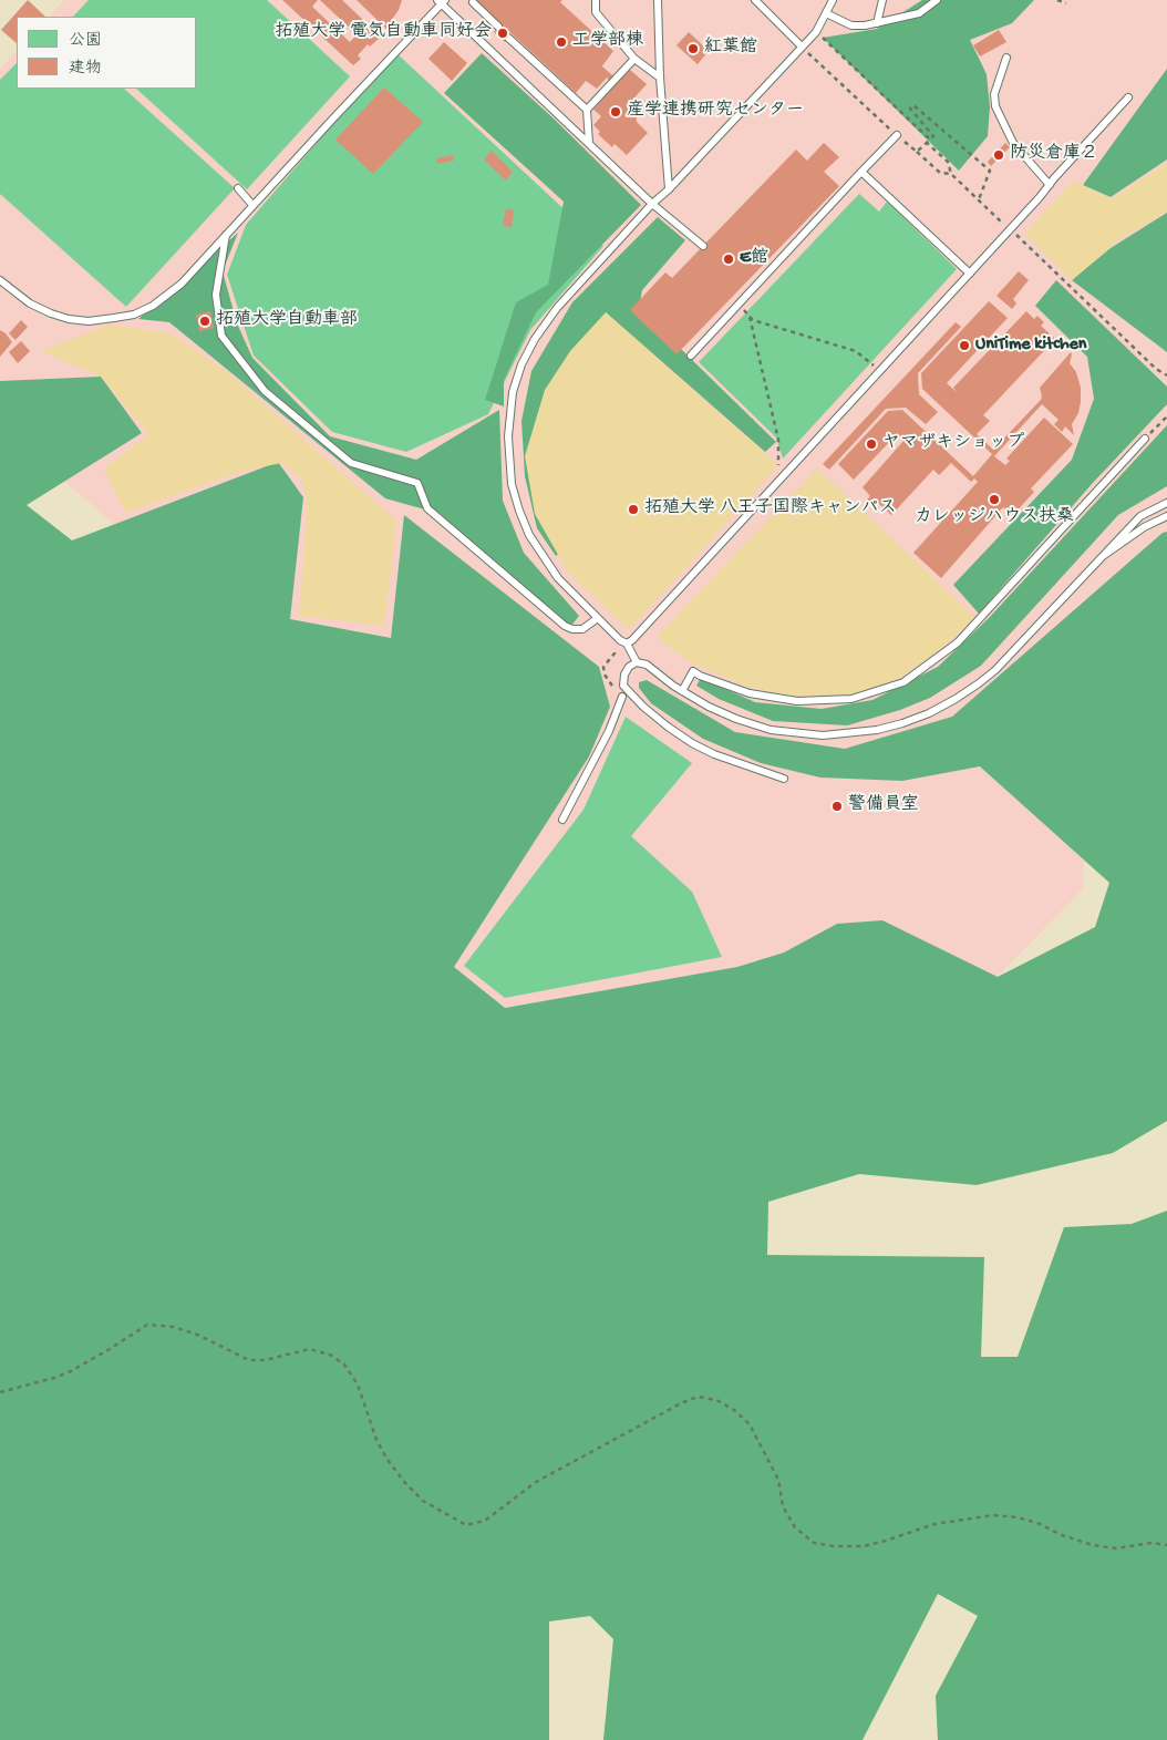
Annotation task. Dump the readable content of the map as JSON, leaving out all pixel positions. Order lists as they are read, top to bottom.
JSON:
{
  "places": [
    "拓殖大学 電気自動車同好会",
    "工学部棟",
    "紅葉館",
    "産学連携研究センター",
    "防災倉庫２",
    "E館",
    "拓殖大学自動車部",
    "UniTime kitchen",
    "ヤマザキショップ",
    "カレッジハウス扶桑",
    "拓殖大学 八王子国際キャンパス",
    "警備員室"
  ],
  "legend": ["公園", "建物"]
}
